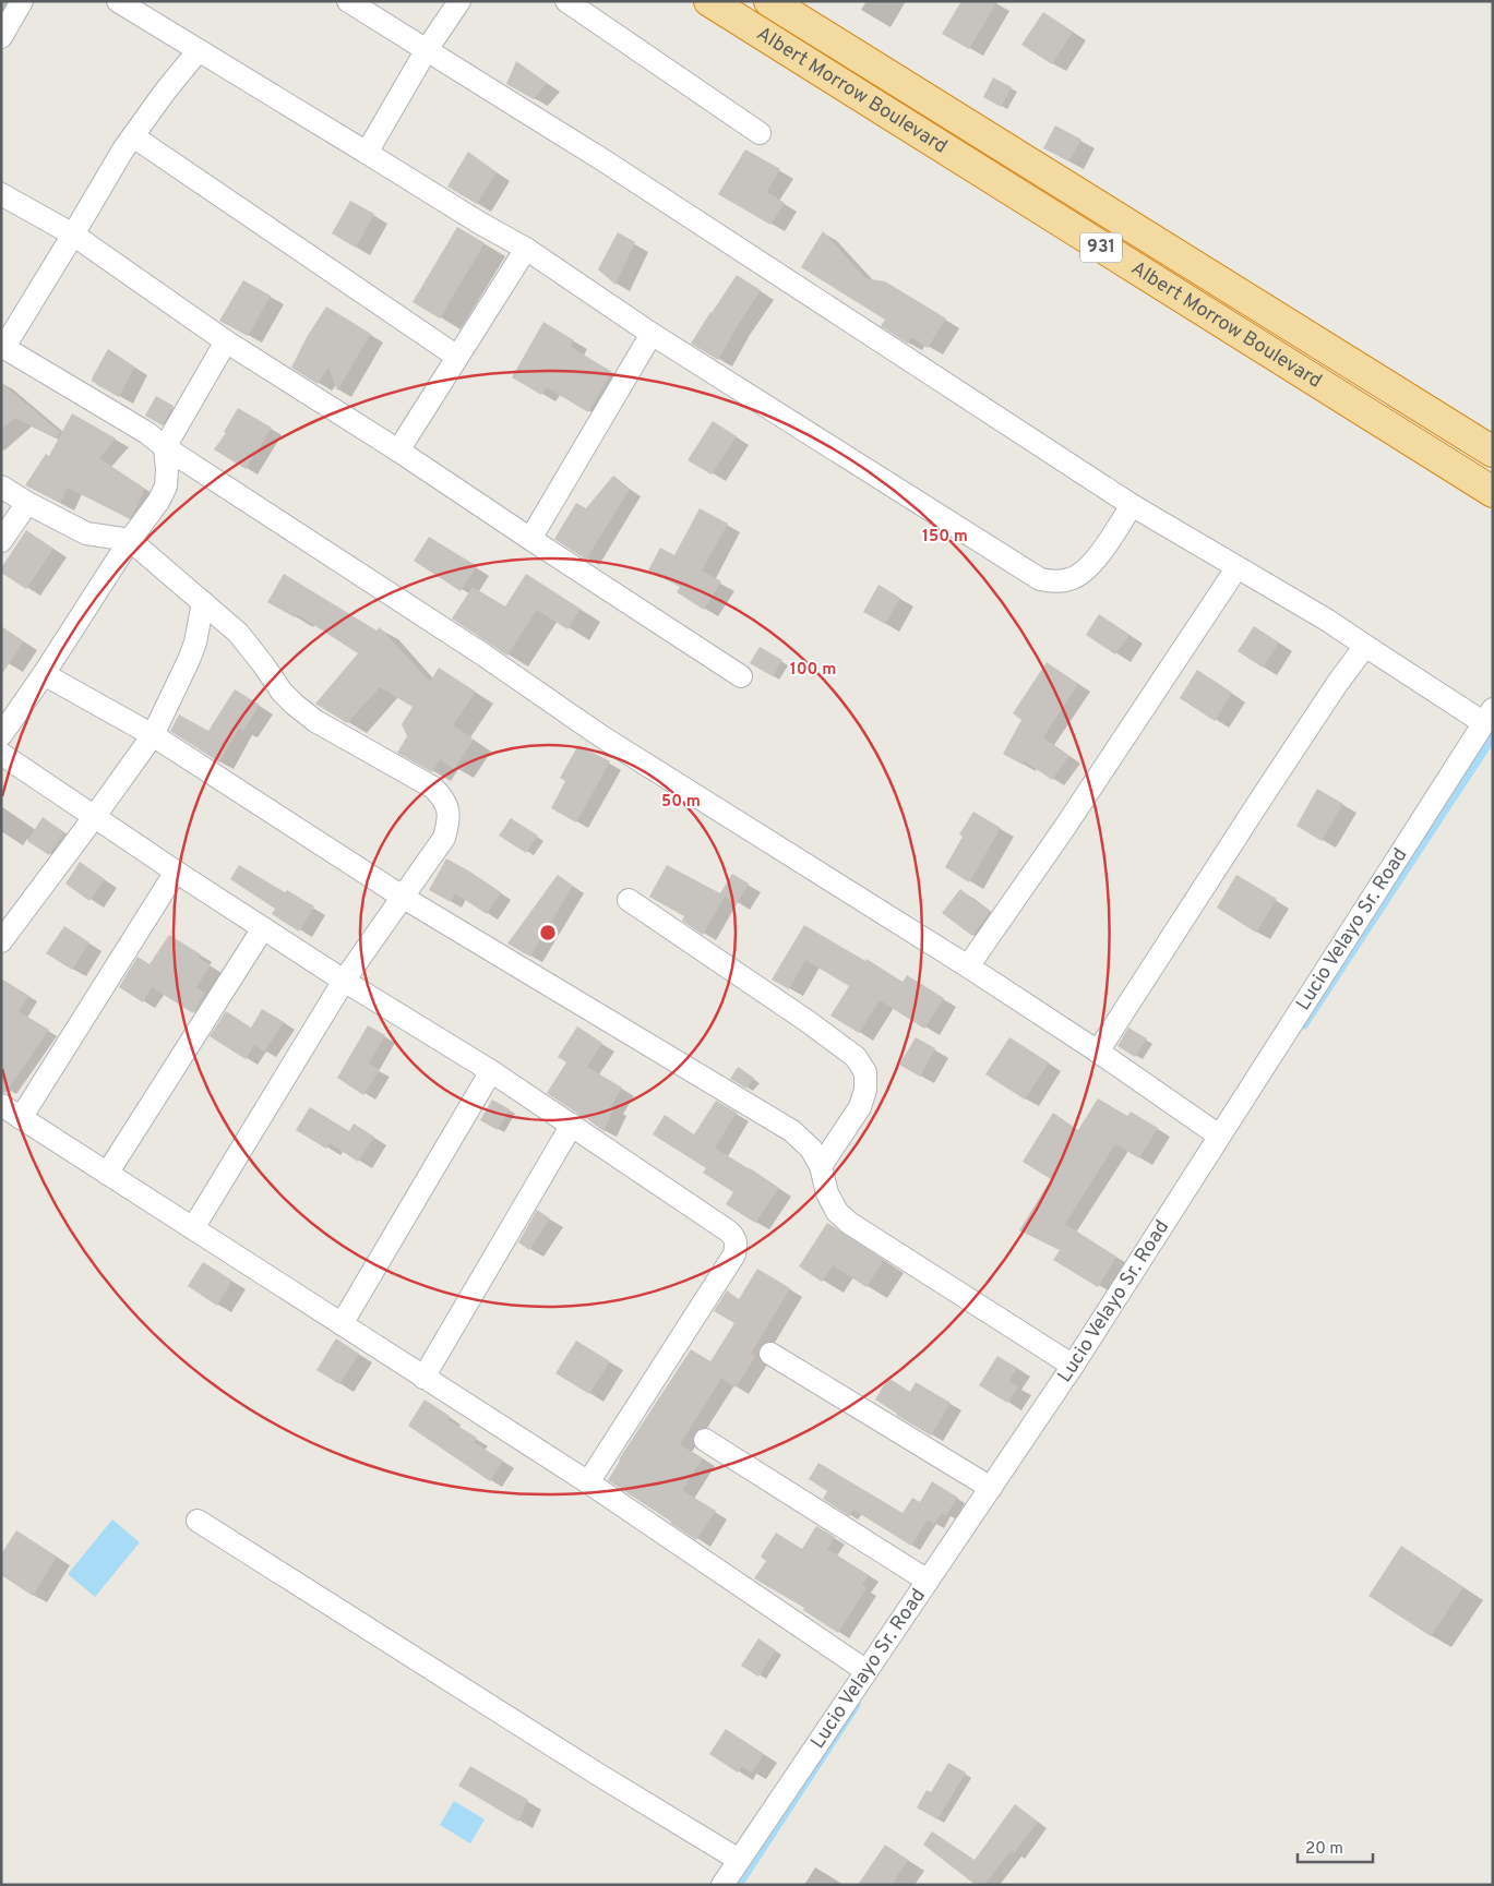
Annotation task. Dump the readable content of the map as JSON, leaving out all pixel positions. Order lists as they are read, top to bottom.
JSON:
{
  "streets": {
    "highway": ["Albert Morrow Boulevard", "931"],
    "street": ["Lucio Velayo Sr. Road"]
  },
  "scale_bar": "20 m",
  "rings": ["150 m", "100 m", "50 m"]
}
